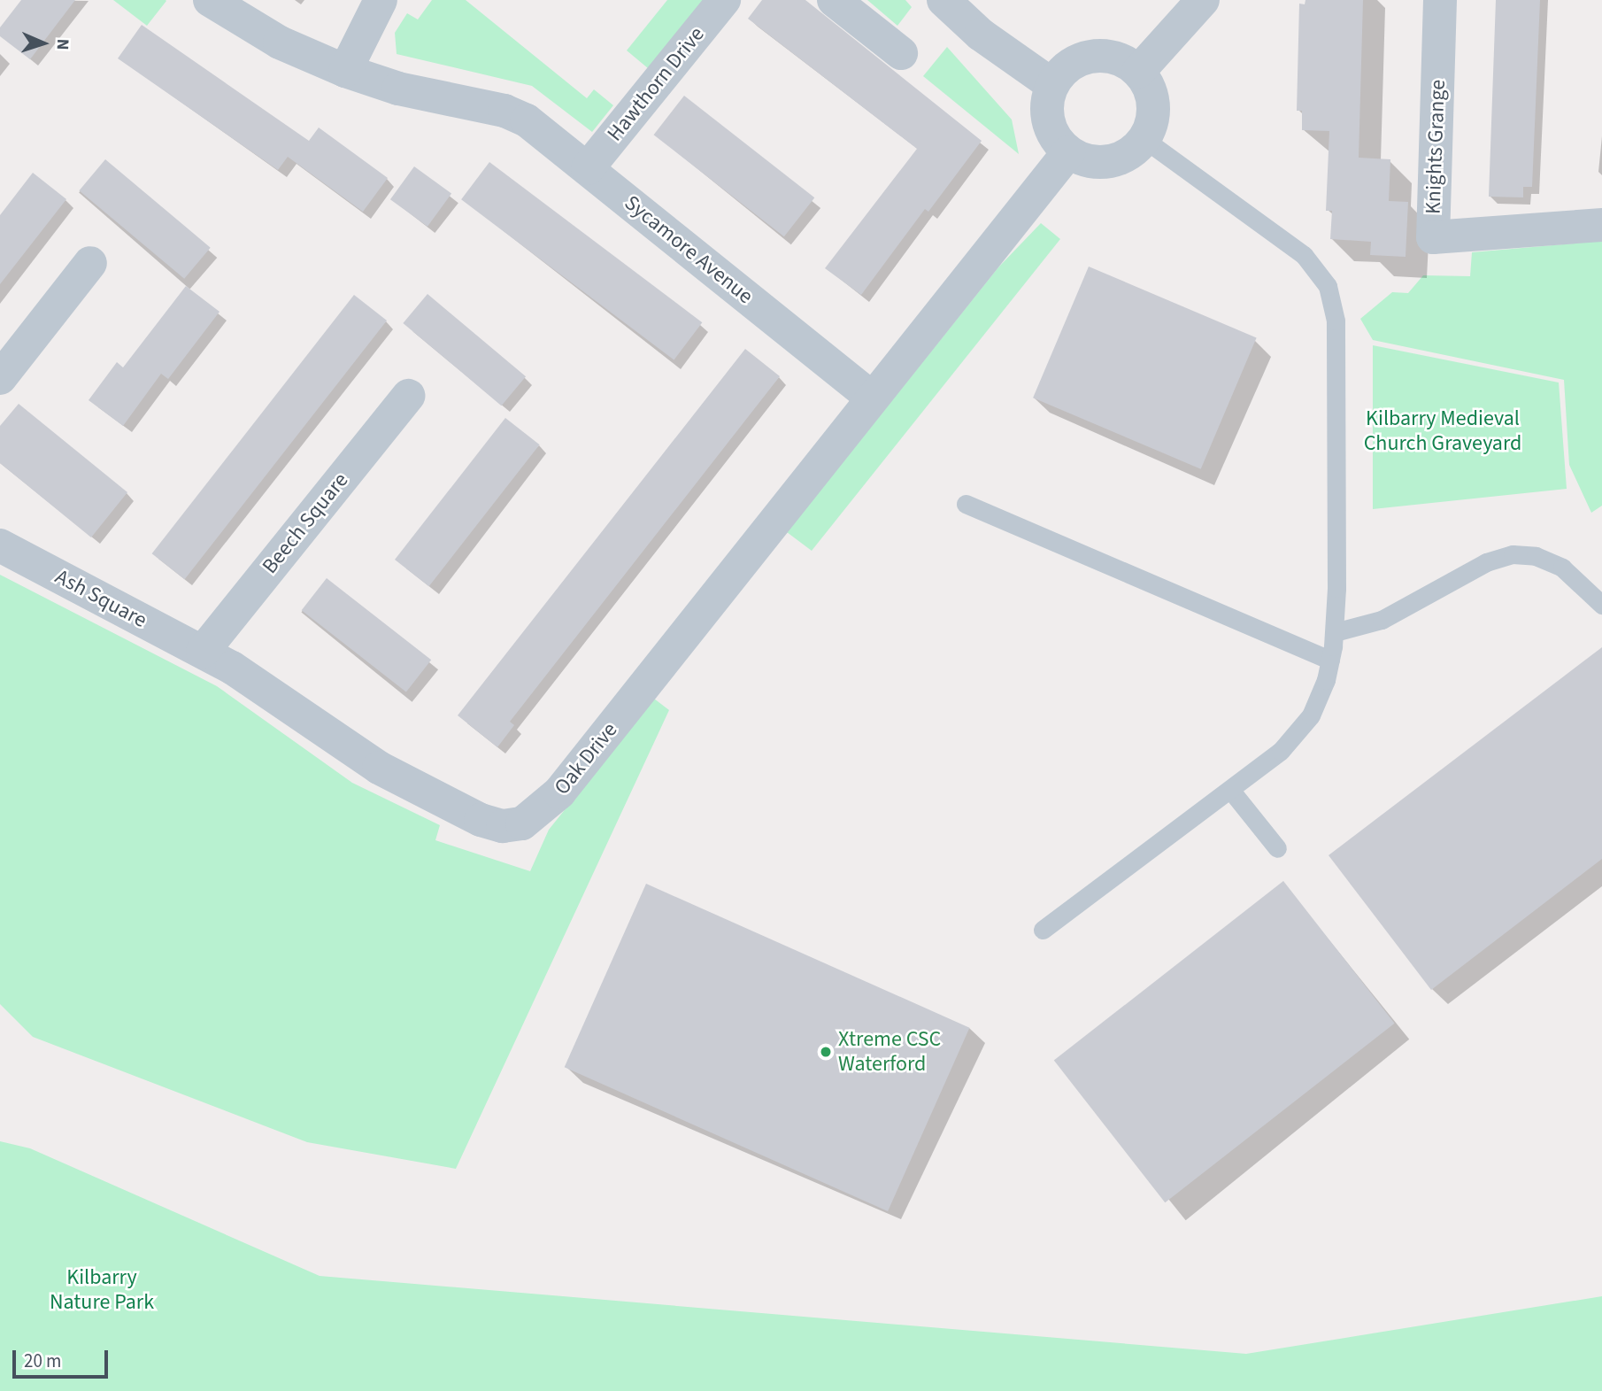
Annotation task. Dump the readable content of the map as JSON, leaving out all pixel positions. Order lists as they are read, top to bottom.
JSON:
{
  "streets": {
    "street": [
      "Hawthorn Drive",
      "Knights Grange",
      "Sycamore Avenue",
      "Beech Square",
      "Ash Square",
      "Oak Drive"
    ]
  },
  "crossings": [
    ["Hawthorn Drive", "Sycamore Avenue"],
    ["Sycamore Avenue", "Oak Drive"],
    ["Beech Square", "Ash Square"],
    ["Beech Square", "Oak Drive"],
    ["Ash Square", "Oak Drive"]
  ],
  "parks": ["Kilbarry Medieval Church Graveyard", "Kilbarry Nature Park"],
  "places": ["Xtreme CSC Waterford"],
  "scale_bar": "20 m",
  "north": "right"
}
